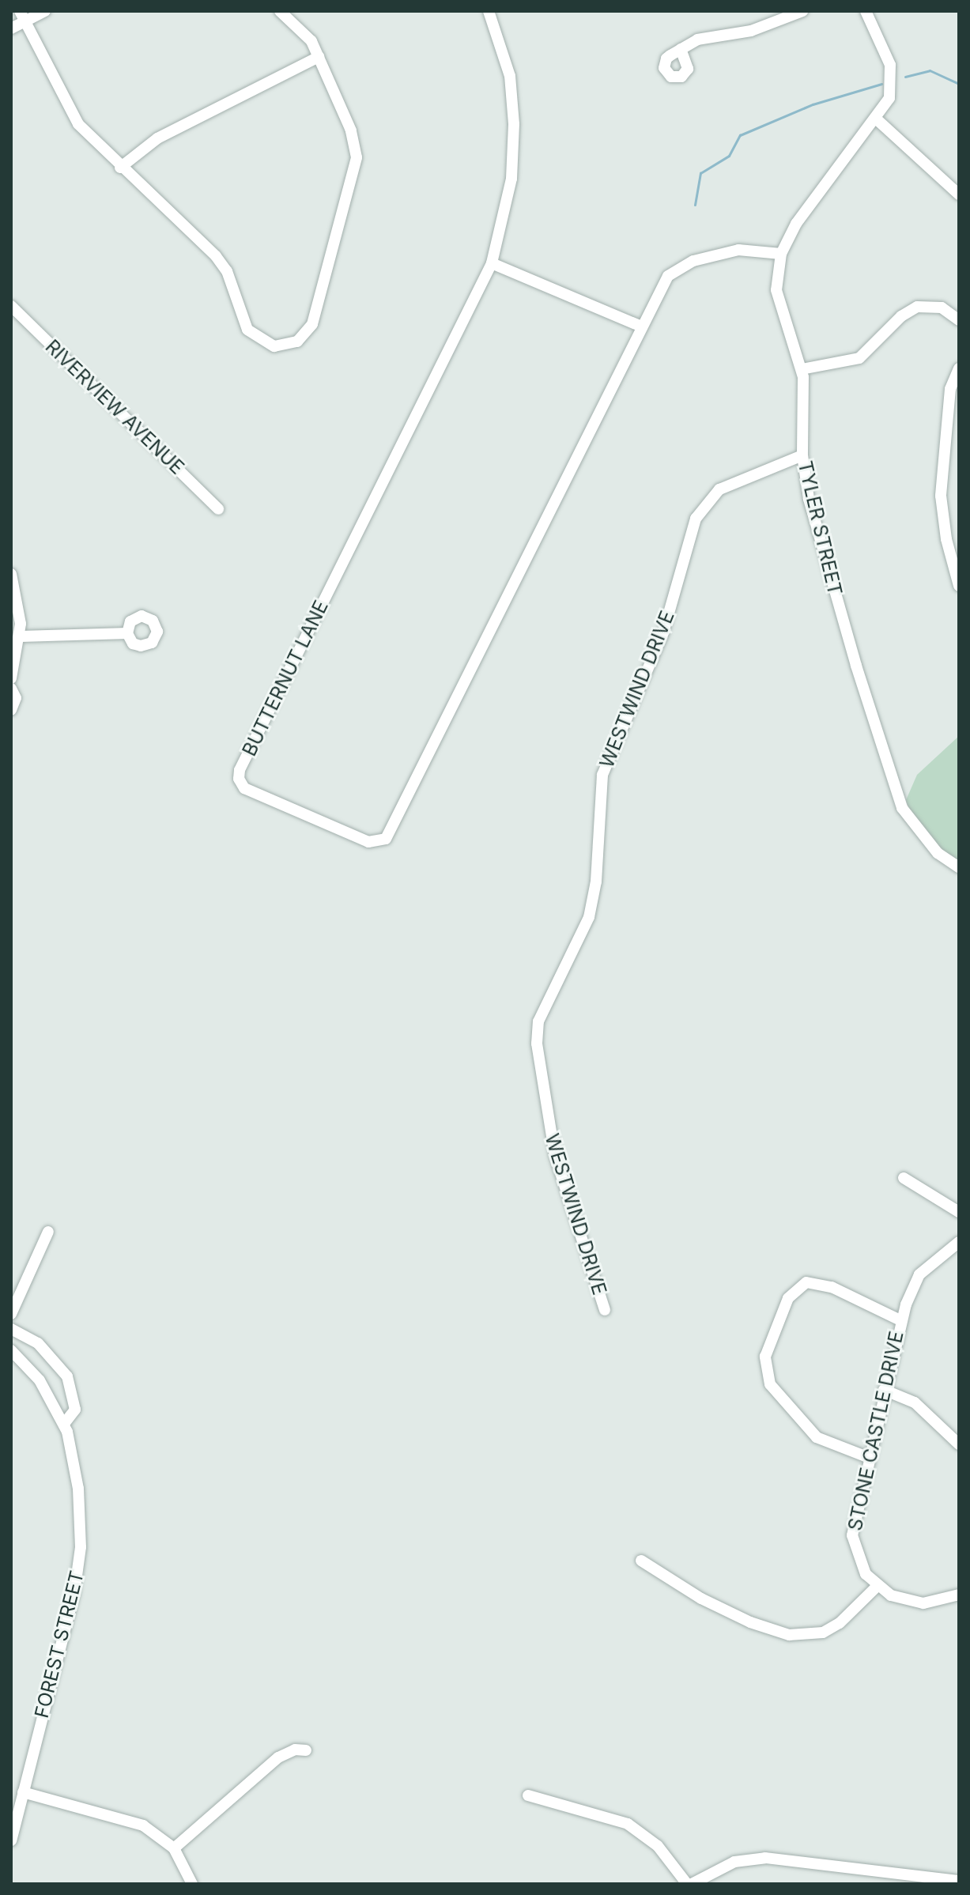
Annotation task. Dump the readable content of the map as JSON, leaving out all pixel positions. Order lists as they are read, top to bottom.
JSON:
{
  "streets": {
    "street": [
      "RIVERVIEW AVENUE",
      "TYLER STREET",
      "BUTTERNUT LANE",
      "WESTWIND DRIVE",
      "STONE CASTLE DRIVE",
      "FOREST STREET"
    ]
  },
  "crossings": [
    ["TYLER STREET", "BUTTERNUT LANE"],
    ["TYLER STREET", "WESTWIND DRIVE"]
  ]
}
